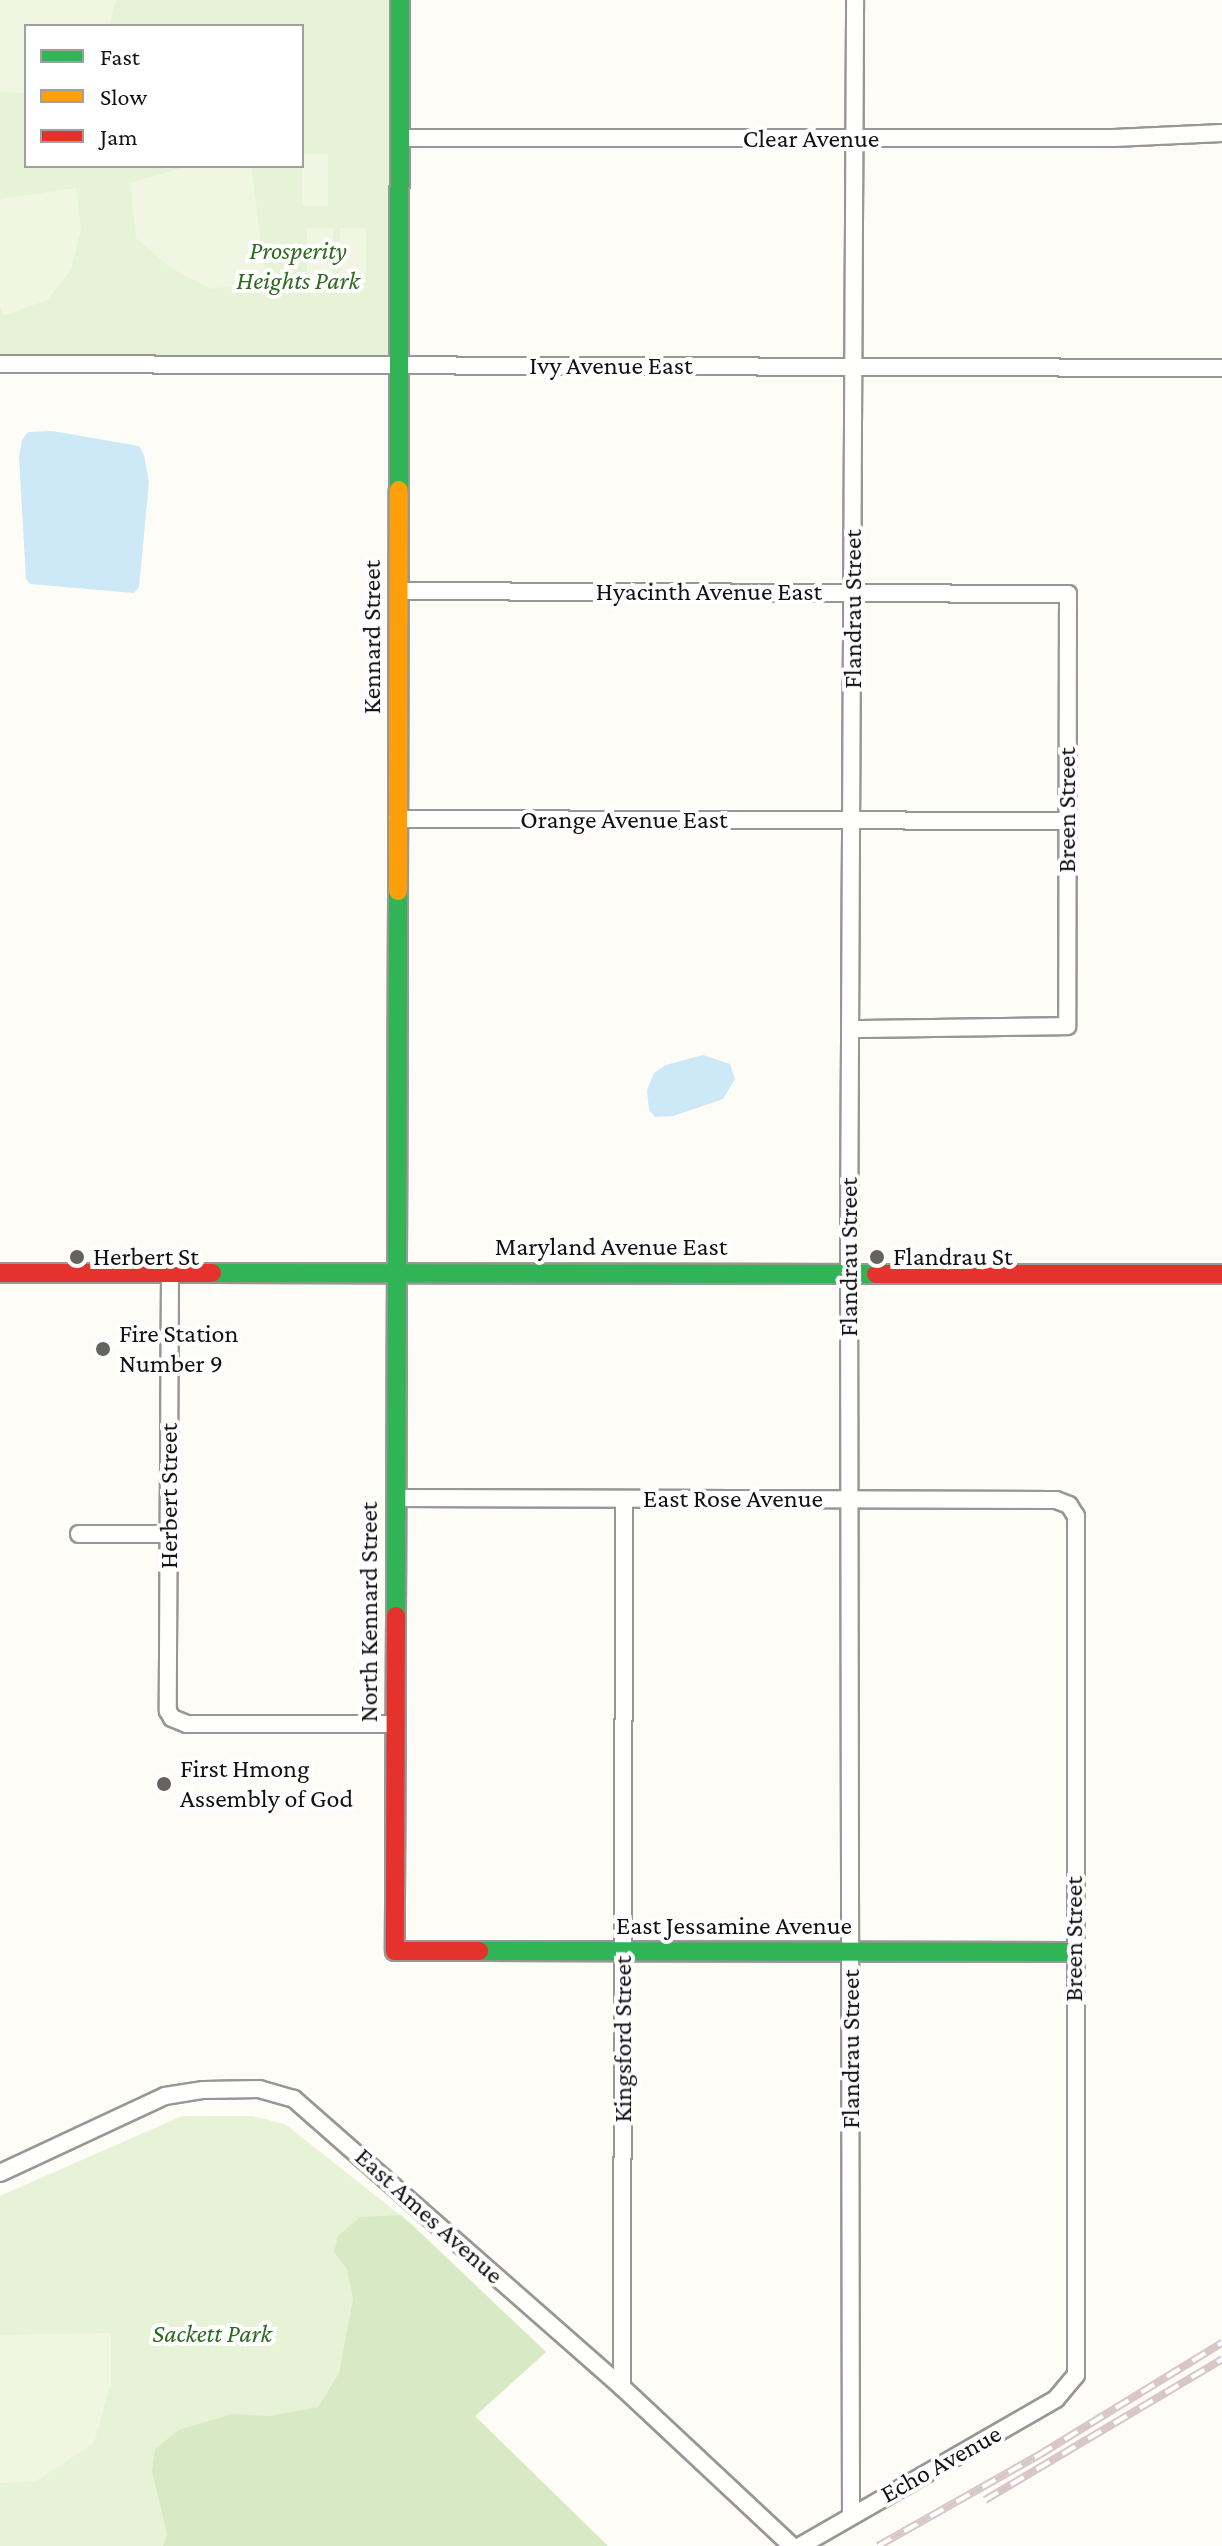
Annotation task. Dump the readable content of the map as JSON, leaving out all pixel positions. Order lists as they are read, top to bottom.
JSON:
{
  "streets": {
    "street": [
      "Clear Avenue",
      "Ivy Avenue East",
      "Hyacinth Avenue East",
      "Flandrau Street",
      "Kennard Street",
      "Breen Street",
      "Orange Avenue East",
      "Maryland Avenue East",
      "Herbert Street",
      "East Rose Avenue",
      "North Kennard Street",
      "East Jessamine Avenue",
      "Kingsford Street",
      "East Ames Avenue",
      "Echo Avenue"
    ]
  },
  "crossings": [
    ["Clear Avenue", "Flandrau Street"],
    ["Clear Avenue", "Kennard Street"],
    ["Ivy Avenue East", "Flandrau Street"],
    ["Ivy Avenue East", "Kennard Street"],
    ["Hyacinth Avenue East", "Flandrau Street"],
    ["Hyacinth Avenue East", "Kennard Street"],
    ["Hyacinth Avenue East", "Breen Street"],
    ["Flandrau Street", "Breen Street"],
    ["Flandrau Street", "Orange Avenue East"],
    ["Flandrau Street", "Maryland Avenue East"],
    ["Flandrau Street", "East Rose Avenue"],
    ["Flandrau Street", "East Jessamine Avenue"],
    ["Flandrau Street", "Echo Avenue"],
    ["Kennard Street", "Orange Avenue East"],
    ["Kennard Street", "Maryland Avenue East"],
    ["Kennard Street", "North Kennard Street"],
    ["Breen Street", "Orange Avenue East"],
    ["Breen Street", "East Rose Avenue"],
    ["Breen Street", "East Jessamine Avenue"],
    ["Breen Street", "Echo Avenue"],
    ["Maryland Avenue East", "Herbert Street"],
    ["Maryland Avenue East", "North Kennard Street"],
    ["Herbert Street", "North Kennard Street"],
    ["East Rose Avenue", "North Kennard Street"],
    ["East Rose Avenue", "Kingsford Street"],
    ["North Kennard Street", "East Jessamine Avenue"],
    ["East Jessamine Avenue", "Kingsford Street"],
    ["Kingsford Street", "East Ames Avenue"]
  ],
  "parks": ["Prosperity Heights Park", "Sackett Park"],
  "places": [
    "Herbert St",
    "Flandrau St",
    "Fire Station Number 9",
    "First Hmong Assembly of God"
  ],
  "legend": ["Fast", "Slow", "Jam"]
}
